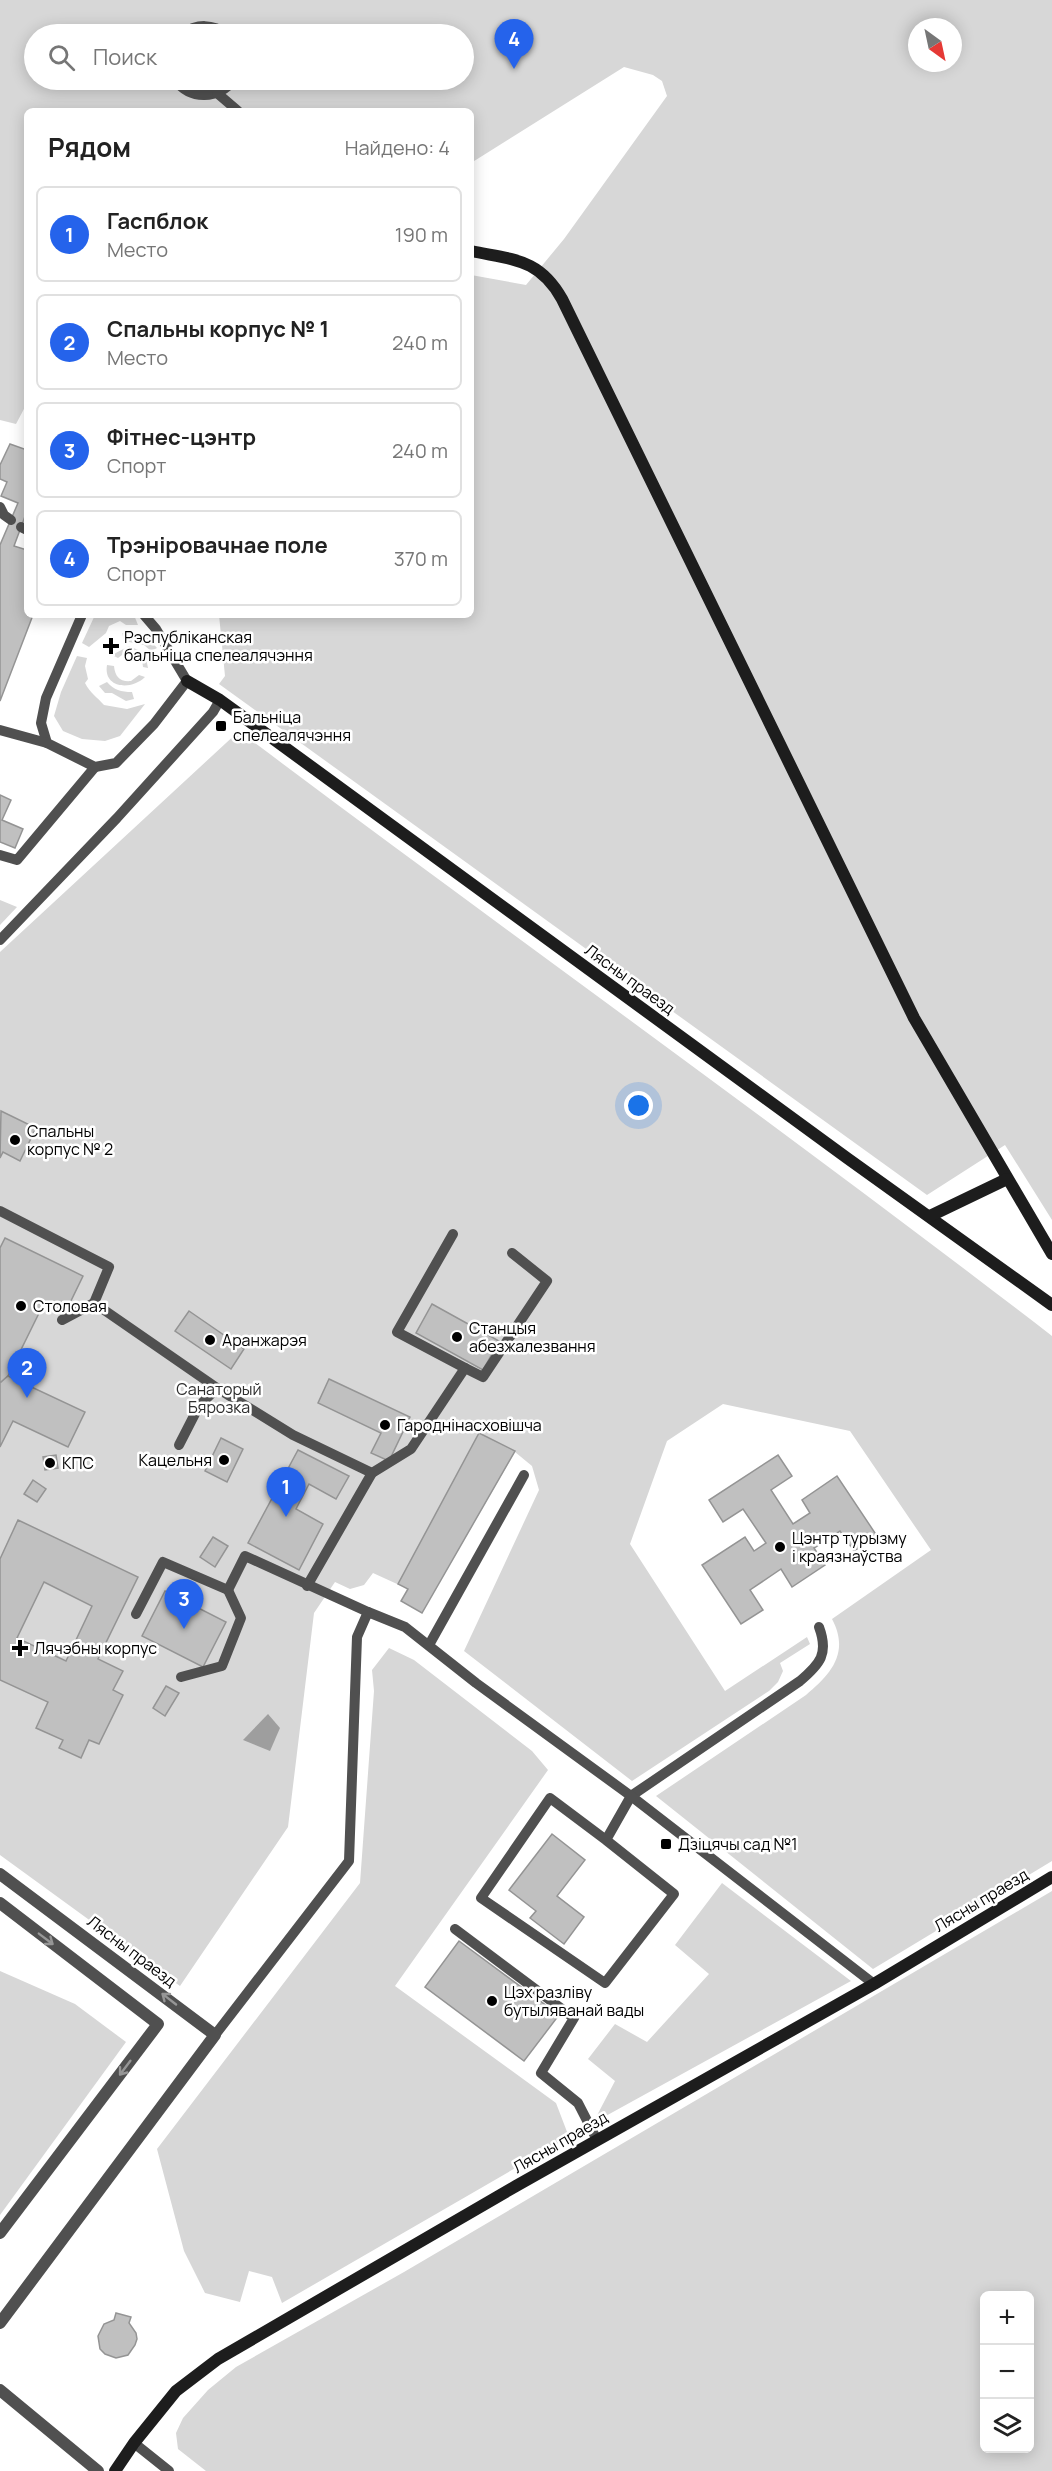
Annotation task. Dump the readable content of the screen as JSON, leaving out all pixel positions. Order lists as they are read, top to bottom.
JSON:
{
  "streets": {
    "street": ["Лясны праезд"]
  },
  "parks": ["Санаторый Бярозка"],
  "places": {
    "health": ["Рэспубліканская бальніца спелеалячэння", "Лячэбны корпус"],
    "transit": ["Бальніца спелеалячэння", "Дзіцячы сад №1"],
    "other": [
      "Спальны корпус № 2",
      "Столовая",
      "Станцыя абезжалезвання",
      "Аранжарэя",
      "Гароднінасховішча",
      "Кацельня",
      "КПС",
      "Цэнтр турызму і краязнаўства",
      "Цэх разліву бутыляванай вады"
    ]
  },
  "north": "bottom right",
  "page": {
    "pins": [
      "4",
      "2",
      "1",
      "3"
    ],
    "search": "Поиск",
    "heading": ["Рядом", "Найдено: 4"],
    "list": [
      {
        "mark": "1",
        "name": "Гаспблок",
        "note": "Место",
        "value": "190 m"
      },
      {
        "mark": "2",
        "name": "Спальны корпус № 1",
        "note": "Место",
        "value": "240 m"
      },
      {
        "mark": "3",
        "name": "Фітнес-цэнтр",
        "note": "Спорт",
        "value": "240 m"
      },
      {
        "mark": "4",
        "name": "Трэніровачнае поле",
        "note": "Спорт",
        "value": "370 m"
      }
    ],
    "map_buttons": ["+", "−"]
  }
}
